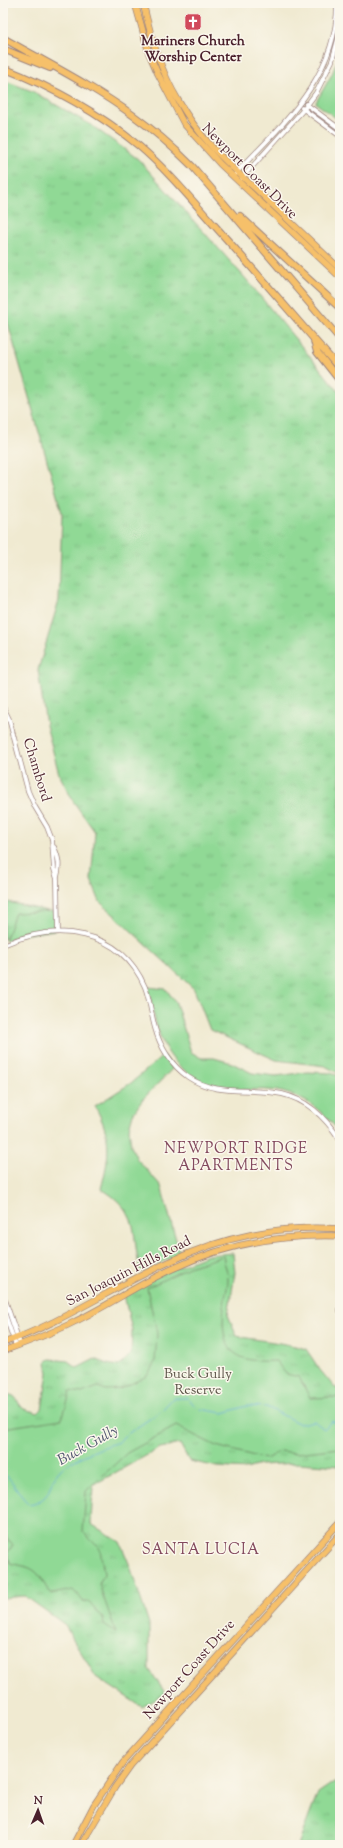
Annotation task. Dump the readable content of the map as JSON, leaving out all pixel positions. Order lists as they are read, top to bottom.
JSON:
{
  "streets": {
    "main road": ["Newport Coast Drive", "San Joaquin Hills Road"],
    "street": ["Chambord"]
  },
  "districts": ["NEWPORT RIDGE APARTMENTS", "SANTA LUCIA"],
  "water": ["Buck Gully"],
  "parks": ["Buck Gully Reserve"],
  "places": {
    "church": ["Mariners Church Worship Center"]
  },
  "north": "top"
}
